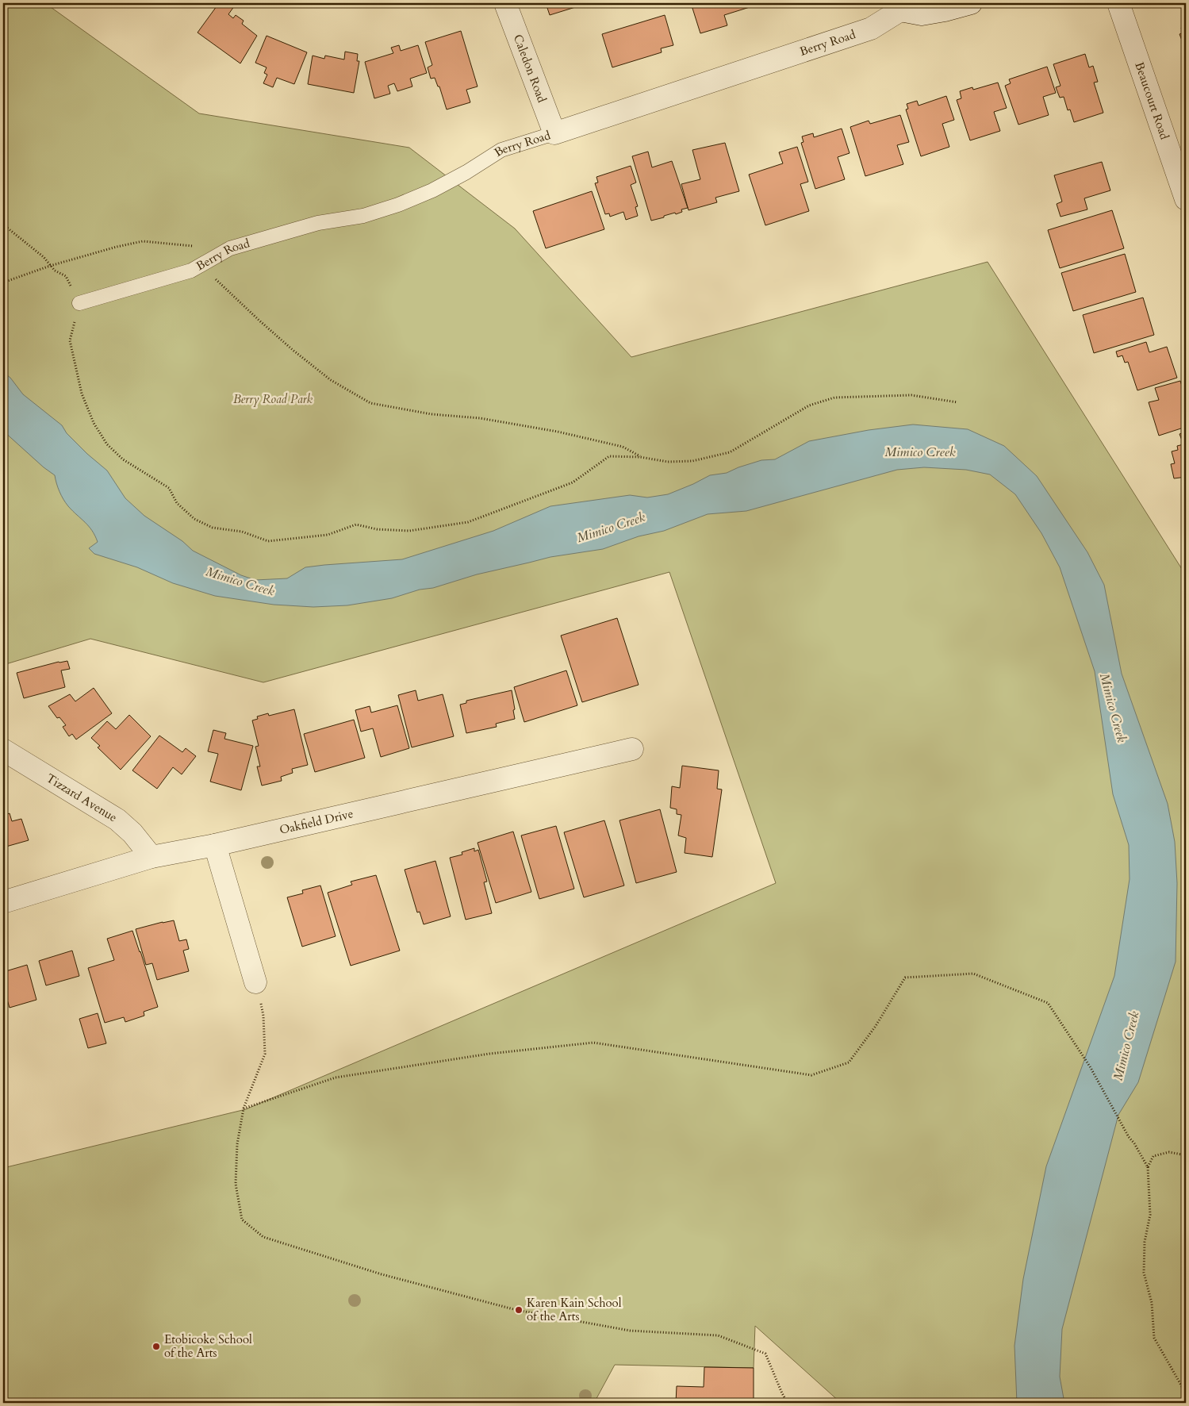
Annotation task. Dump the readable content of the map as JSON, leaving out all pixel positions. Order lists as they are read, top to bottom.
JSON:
{
  "streets": {
    "street": [
      "Berry Road",
      "Caledon Road",
      "Beaucourt Road",
      "Tizzard Avenue",
      "Oakfield Drive"
    ]
  },
  "crossings": [
    ["Berry Road", "Caledon Road"],
    ["Tizzard Avenue", "Oakfield Drive"]
  ],
  "water": ["Mimico Creek"],
  "parks": ["Berry Road Park"],
  "places": ["Karen Kain School of the Arts", "Etobicoke School of the Arts"]
}
